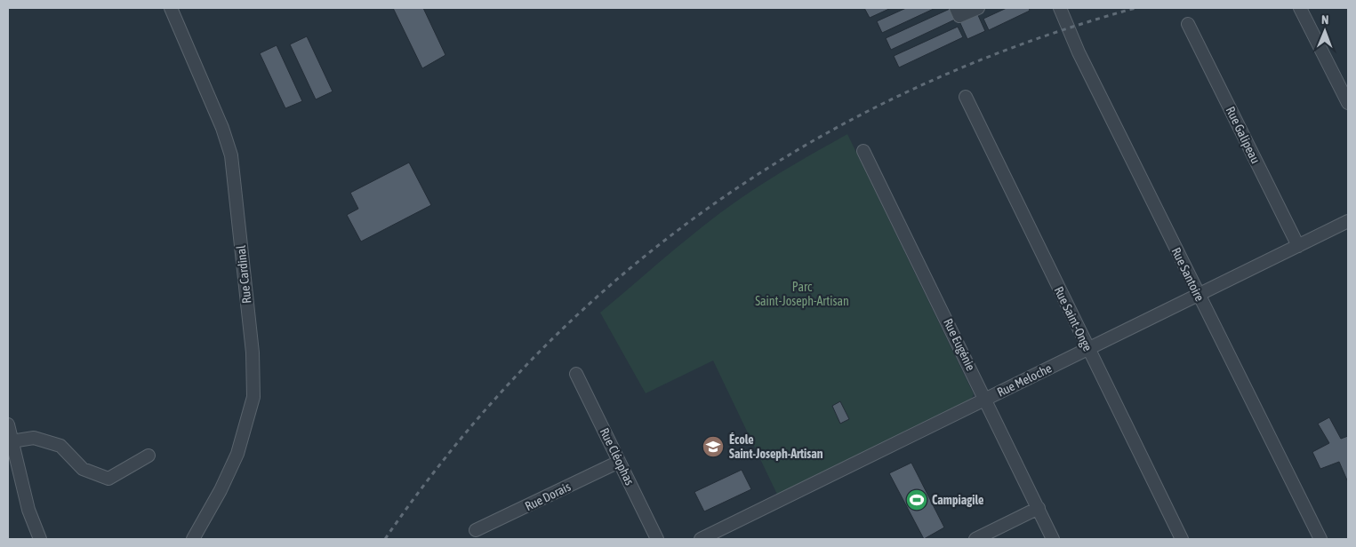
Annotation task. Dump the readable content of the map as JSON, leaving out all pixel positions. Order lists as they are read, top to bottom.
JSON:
{
  "streets": {
    "street": [
      "Rue Galipeau",
      "Rue Cardinal",
      "Rue Santoire",
      "Rue Saint-Onge",
      "Rue Eugénie",
      "Rue Meloche",
      "Rue Cléophas",
      "Rue Dorais"
    ]
  },
  "crossings": [
    ["Rue Galipeau", "Rue Meloche"],
    ["Rue Santoire", "Rue Meloche"],
    ["Rue Saint-Onge", "Rue Meloche"],
    ["Rue Eugénie", "Rue Meloche"],
    ["Rue Cléophas", "Rue Dorais"]
  ],
  "parks": ["Parc Saint-Joseph-Artisan"],
  "places": {
    "school or university": ["École Saint-Joseph-Artisan"],
    "sports": ["Campiagile"]
  },
  "north": "top"
}
